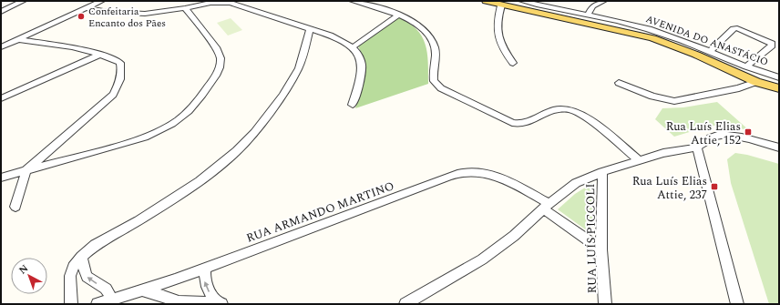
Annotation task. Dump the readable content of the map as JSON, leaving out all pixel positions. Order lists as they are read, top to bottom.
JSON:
{
  "streets": {
    "main road": ["AVENIDA DO ANASTÁCIO"],
    "street": ["RUA ARMANDO MARTINO", "RUA LUÍS PICCOLI"]
  },
  "crossings": [
    ["RUA ARMANDO MARTINO", "RUA LUÍS PICCOLI"]
  ],
  "places": {
    "other": ["Confeitaria Encanto dos Pães"],
    "transit": ["Rua Luís Elias Attie, 152", "Rua Luís Elias Attie, 237"]
  },
  "north": "top left"
}
